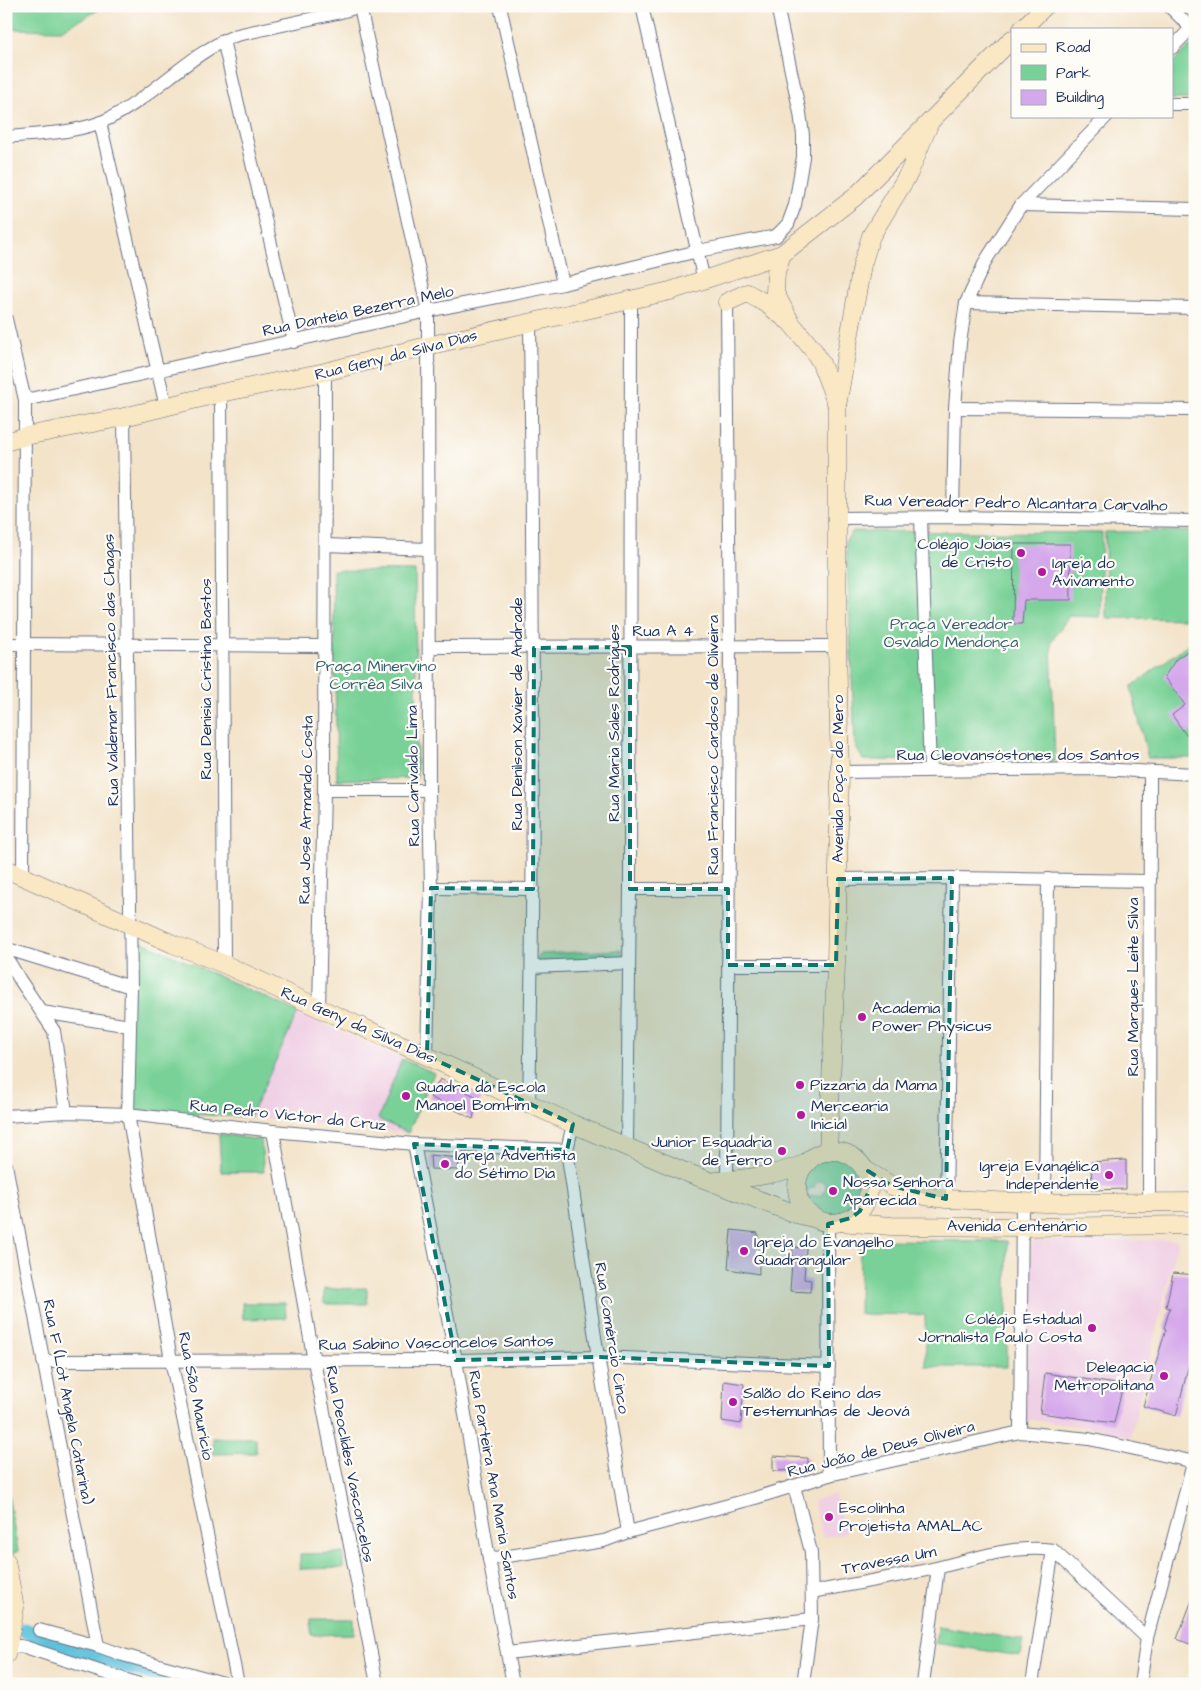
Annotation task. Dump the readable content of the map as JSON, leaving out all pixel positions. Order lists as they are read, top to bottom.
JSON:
{
  "streets": {
    "main road": ["Rua Geny da Silva Dias", "Avenida Poço do Mero", "Avenida Centenário"],
    "street": [
      "Rua Danteia Bezerra Melo",
      "Rua Vereador Pedro Alcantara Carvalho",
      "Rua A 4",
      "Rua Valdemar Francisco das Chagas",
      "Rua Denisia Cristina Bastos",
      "Rua Denilson Xavier de Andrade",
      "Rua Maria Sales Rodrigues",
      "Rua Francisco Cardoso de Oliveira",
      "Rua Cleovansóstones dos Santos",
      "Rua Carivaldo Lima",
      "Rua Jose Armando Costa",
      "Rua Marques Leite Silva",
      "Rua Pedro Victor da Cruz",
      "Rua Comércio Cinco",
      "Rua Sabino Vasconcelos Santos",
      "Rua São Maurício",
      "Rua F (Lot Angela Catarina)",
      "Rua João de Deus Oliveira",
      "Rua Deoclídes Vasconcelos",
      "Rua Parteira Ana Maria Santos",
      "Travessa Um"
    ]
  },
  "crossings": [
    ["Rua Danteia Bezerra Melo", "Rua Carivaldo Lima"],
    ["Rua Geny da Silva Dias", "Rua Valdemar Francisco das Chagas"],
    ["Rua Geny da Silva Dias", "Rua Denisia Cristina Bastos"],
    ["Rua Geny da Silva Dias", "Rua Denilson Xavier de Andrade"],
    ["Rua Geny da Silva Dias", "Rua Maria Sales Rodrigues"],
    ["Rua Geny da Silva Dias", "Rua Francisco Cardoso de Oliveira"],
    ["Rua Geny da Silva Dias", "Rua Carivaldo Lima"],
    ["Rua Geny da Silva Dias", "Avenida Poço do Mero"],
    ["Rua Geny da Silva Dias", "Rua Jose Armando Costa"],
    ["Rua Geny da Silva Dias", "Avenida Centenário"],
    ["Rua Vereador Pedro Alcantara Carvalho", "Avenida Poço do Mero"],
    ["Rua A 4", "Rua Denilson Xavier de Andrade"],
    ["Rua A 4", "Rua Maria Sales Rodrigues"],
    ["Rua A 4", "Rua Francisco Cardoso de Oliveira"],
    ["Rua A 4", "Rua Carivaldo Lima"],
    ["Rua A 4", "Avenida Poço do Mero"],
    ["Rua Valdemar Francisco das Chagas", "Rua São Maurício"],
    ["Rua Cleovansóstones dos Santos", "Avenida Poço do Mero"],
    ["Rua Cleovansóstones dos Santos", "Rua Marques Leite Silva"],
    ["Avenida Poço do Mero", "Avenida Centenário"],
    ["Rua Marques Leite Silva", "Avenida Centenário"],
    ["Rua Pedro Victor da Cruz", "Rua Comércio Cinco"],
    ["Rua Pedro Victor da Cruz", "Rua São Maurício"],
    ["Rua Pedro Victor da Cruz", "Rua Deoclídes Vasconcelos"],
    ["Rua Pedro Victor da Cruz", "Rua Parteira Ana Maria Santos"],
    ["Rua Comércio Cinco", "Rua Sabino Vasconcelos Santos"],
    ["Rua Comércio Cinco", "Rua João de Deus Oliveira"],
    ["Rua Sabino Vasconcelos Santos", "Rua São Maurício"],
    ["Rua Sabino Vasconcelos Santos", "Rua F (Lot Angela Catarina)"],
    ["Rua Sabino Vasconcelos Santos", "Rua Deoclídes Vasconcelos"],
    ["Rua Sabino Vasconcelos Santos", "Rua Parteira Ana Maria Santos"],
    ["Rua João de Deus Oliveira", "Rua Parteira Ana Maria Santos"]
  ],
  "parks": ["Praça Vereador Osvaldo Mendonça", "Praça Minervino Corrêa Silva"],
  "places": [
    "Colégio Joias de Cristo",
    "Igreja do Avivamento",
    "Academia Power Physicus",
    "Pizzaria da Mama",
    "Quadra da Escola Manoel Bomfim",
    "Mercearia Inicial",
    "Junior Esquadria de Ferro",
    "Igreja Adventista do Sétimo Dia",
    "Igreja Evangélica Independente",
    "Nossa Senhora Aparecida",
    "Igreja do Evangelho Quadrangular",
    "Colégio Estadual Jornalista Paulo Costa",
    "Delegacia Metropolitana",
    "Salão do Reino das Testemunhas de Jeová",
    "Escolinha Projetista AMALAC"
  ],
  "legend": ["Road", "Park", "Building"]
}
